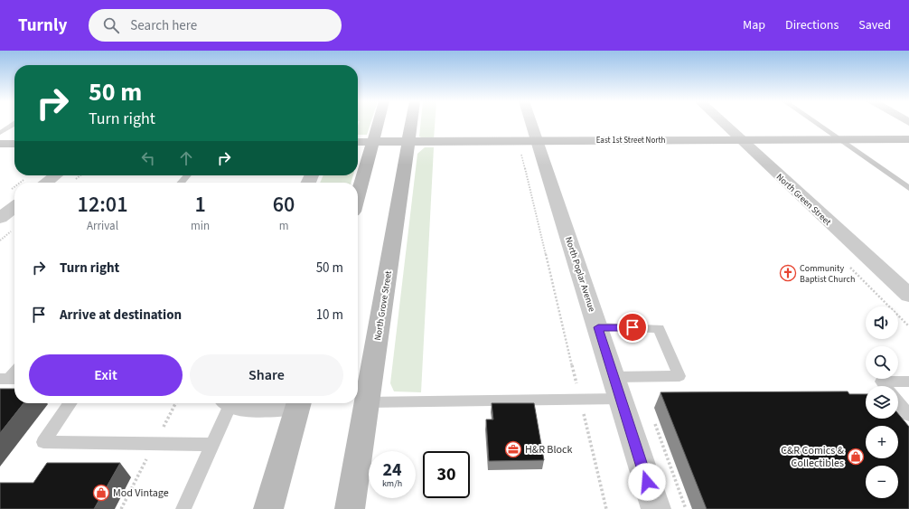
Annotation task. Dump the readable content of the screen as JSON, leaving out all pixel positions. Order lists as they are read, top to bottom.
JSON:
{
  "streets": {
    "street": [
      "East 1st Street North",
      "North Green Street",
      "North Poplar Avenue",
      "North Grove Street"
    ]
  },
  "crossings": [
    ["East 1st Street North", "North Green Street"],
    ["East 1st Street North", "North Poplar Avenue"],
    ["East 1st Street North", "North Grove Street"]
  ],
  "places": {
    "church": ["Community Baptist Church"],
    "office": ["H&R Block"],
    "shop": ["C&R Comics & Collectibles", "Mod Vintage"]
  },
  "page": {
    "header": "Turnly",
    "search": "Search here",
    "nav": ["Map", "Directions", "Saved"],
    "turn": ["50 m", "Turn right"],
    "eta": [
      "12:01",
      "Arrival",
      "1",
      "min",
      "60",
      "m"
    ],
    "list": [
      {
        "name": "Turn right",
        "value": "50 m"
      },
      {
        "name": "Arrive at destination",
        "value": "10 m"
      }
    ],
    "map_buttons": ["+", "−"],
    "buttons": ["Exit", "Share"],
    "speed": "24 km/h",
    "limit": "30"
  }
}
